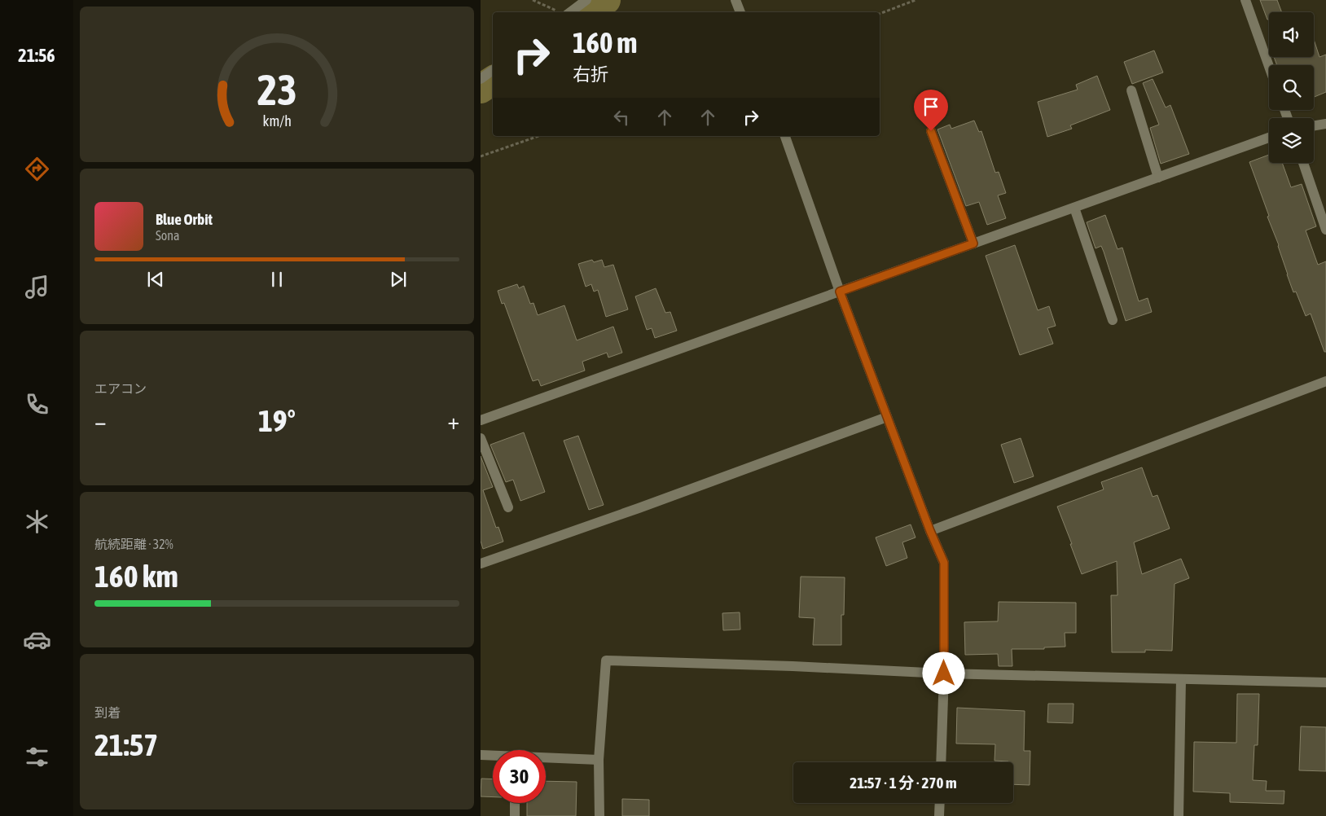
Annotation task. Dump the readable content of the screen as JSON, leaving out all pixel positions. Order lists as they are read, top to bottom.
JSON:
{
  "page": {
    "tabs": "21:56",
    "turn": ["160 m", "右折"],
    "song": ["Blue Orbit", "Sona"],
    "tile": [
      "エアコン",
      ["航続距離 · 32%", "160 km"],
      ["到着", "21:57"]
    ],
    "heat": ["−", "19°", "+"],
    "limit": "30",
    "trip": "21:57 · 1 分 · 270 m",
    "gauge": ["23", "km/h"]
  }
}
